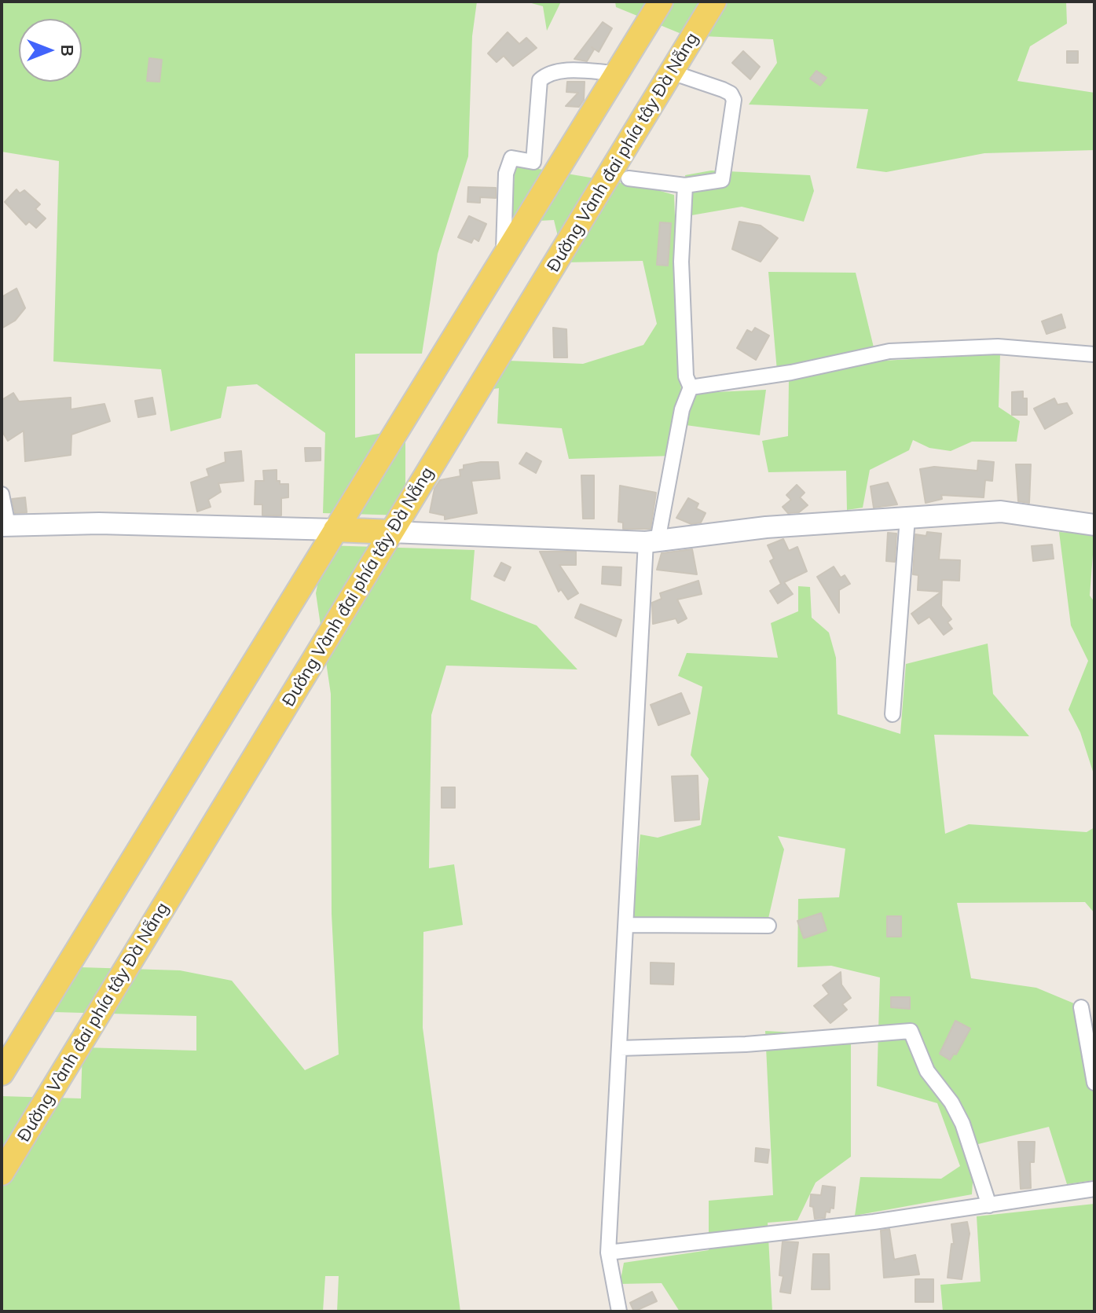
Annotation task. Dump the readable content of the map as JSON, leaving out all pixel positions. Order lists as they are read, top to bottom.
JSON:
{
  "streets": {
    "main road": ["Đường Vành đai phía tây Đà Nẵng"]
  },
  "north": "right"
}
